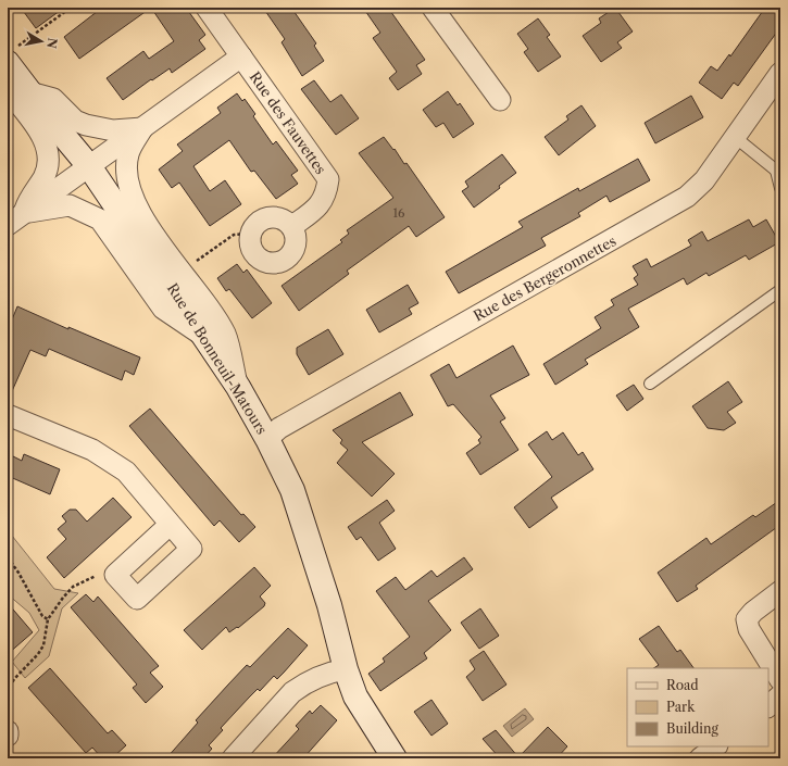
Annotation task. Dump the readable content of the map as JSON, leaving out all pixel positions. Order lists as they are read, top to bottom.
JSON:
{
  "streets": {
    "main road": ["Rue de Bonneuil-Matours"],
    "street": ["Rue des Fauvettes", "Rue des Bergeronnettes"]
  },
  "crossings": [
    ["Rue des Fauvettes", "Rue de Bonneuil-Matours"],
    ["Rue des Bergeronnettes", "Rue de Bonneuil-Matours"]
  ],
  "house_numbers": ["16"],
  "legend": ["Road", "Park", "Building"],
  "north": "right"
}
